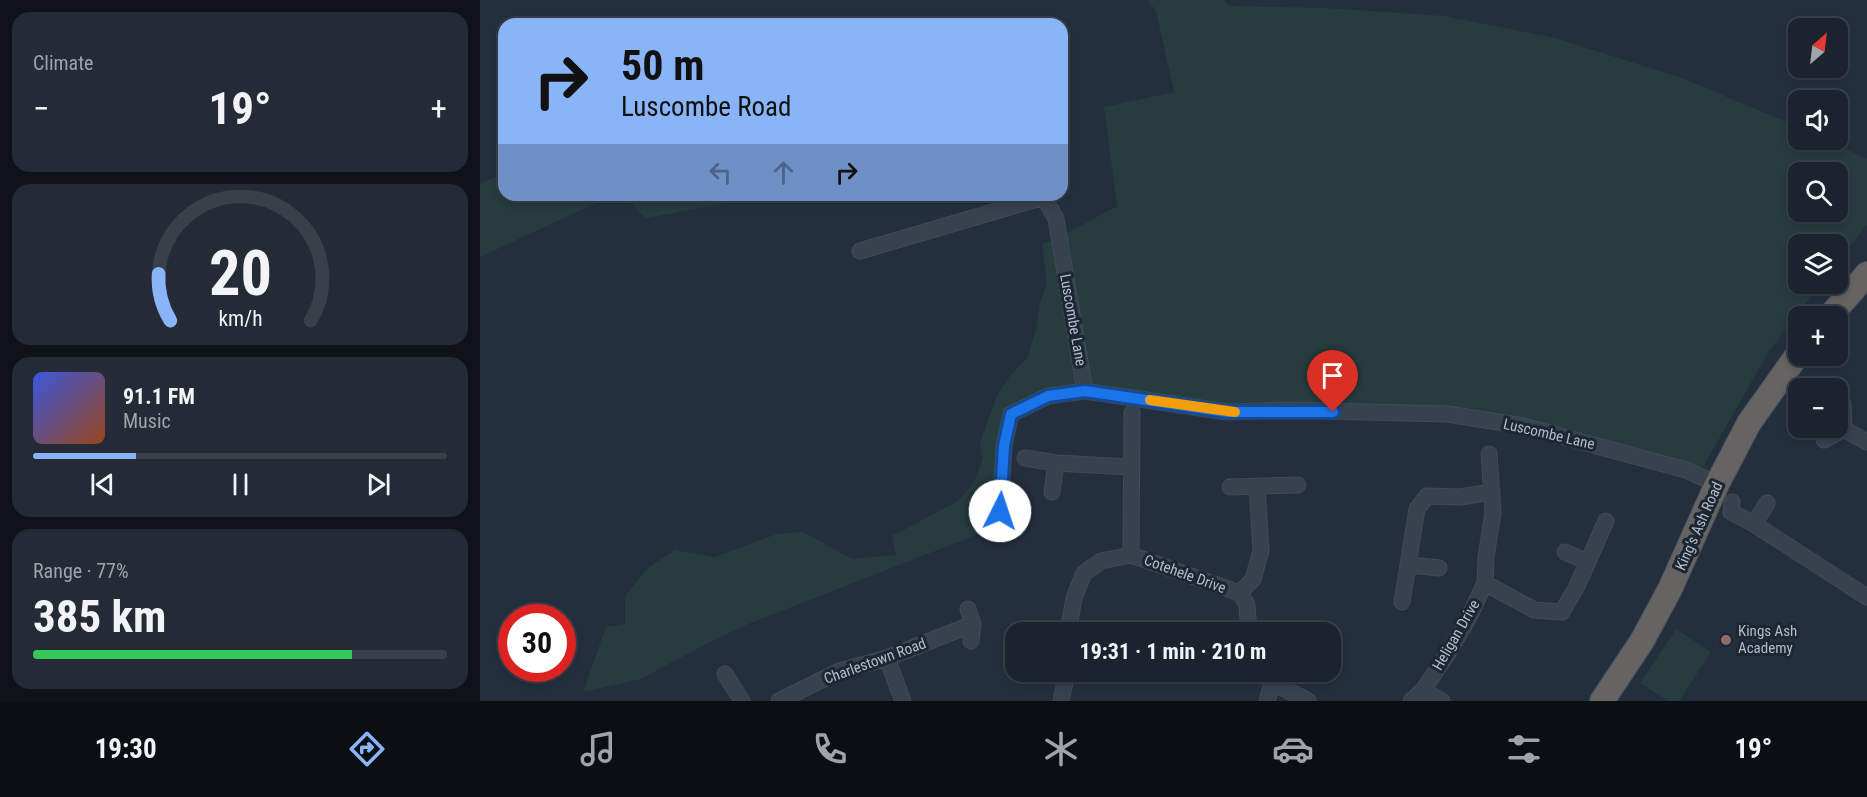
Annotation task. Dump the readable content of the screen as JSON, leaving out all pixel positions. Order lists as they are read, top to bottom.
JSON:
{
  "streets": {
    "highway": ["King's Ash Road"],
    "street": [
      "Luscombe Lane",
      "Cotehele Drive",
      "Heligan Drive",
      "Charlestown Road"
    ]
  },
  "crossings": [
    ["Luscombe Lane", "King's Ash Road"]
  ],
  "places": ["Kings Ash Academy"],
  "north": "top right",
  "page": {
    "tile": [
      "Climate",
      ["Range · 77%", "385 km"]
    ],
    "map_buttons": ["+", "−"],
    "turn": ["50 m", "Luscombe Road"],
    "heat": ["−", "19°", "+"],
    "song": ["91.1 FM", "Music"],
    "limit": "30",
    "trip": "19:31 · 1 min · 210 m",
    "tabs": ["19:30", "19°"],
    "gauge": ["20", "km/h"]
  }
}
